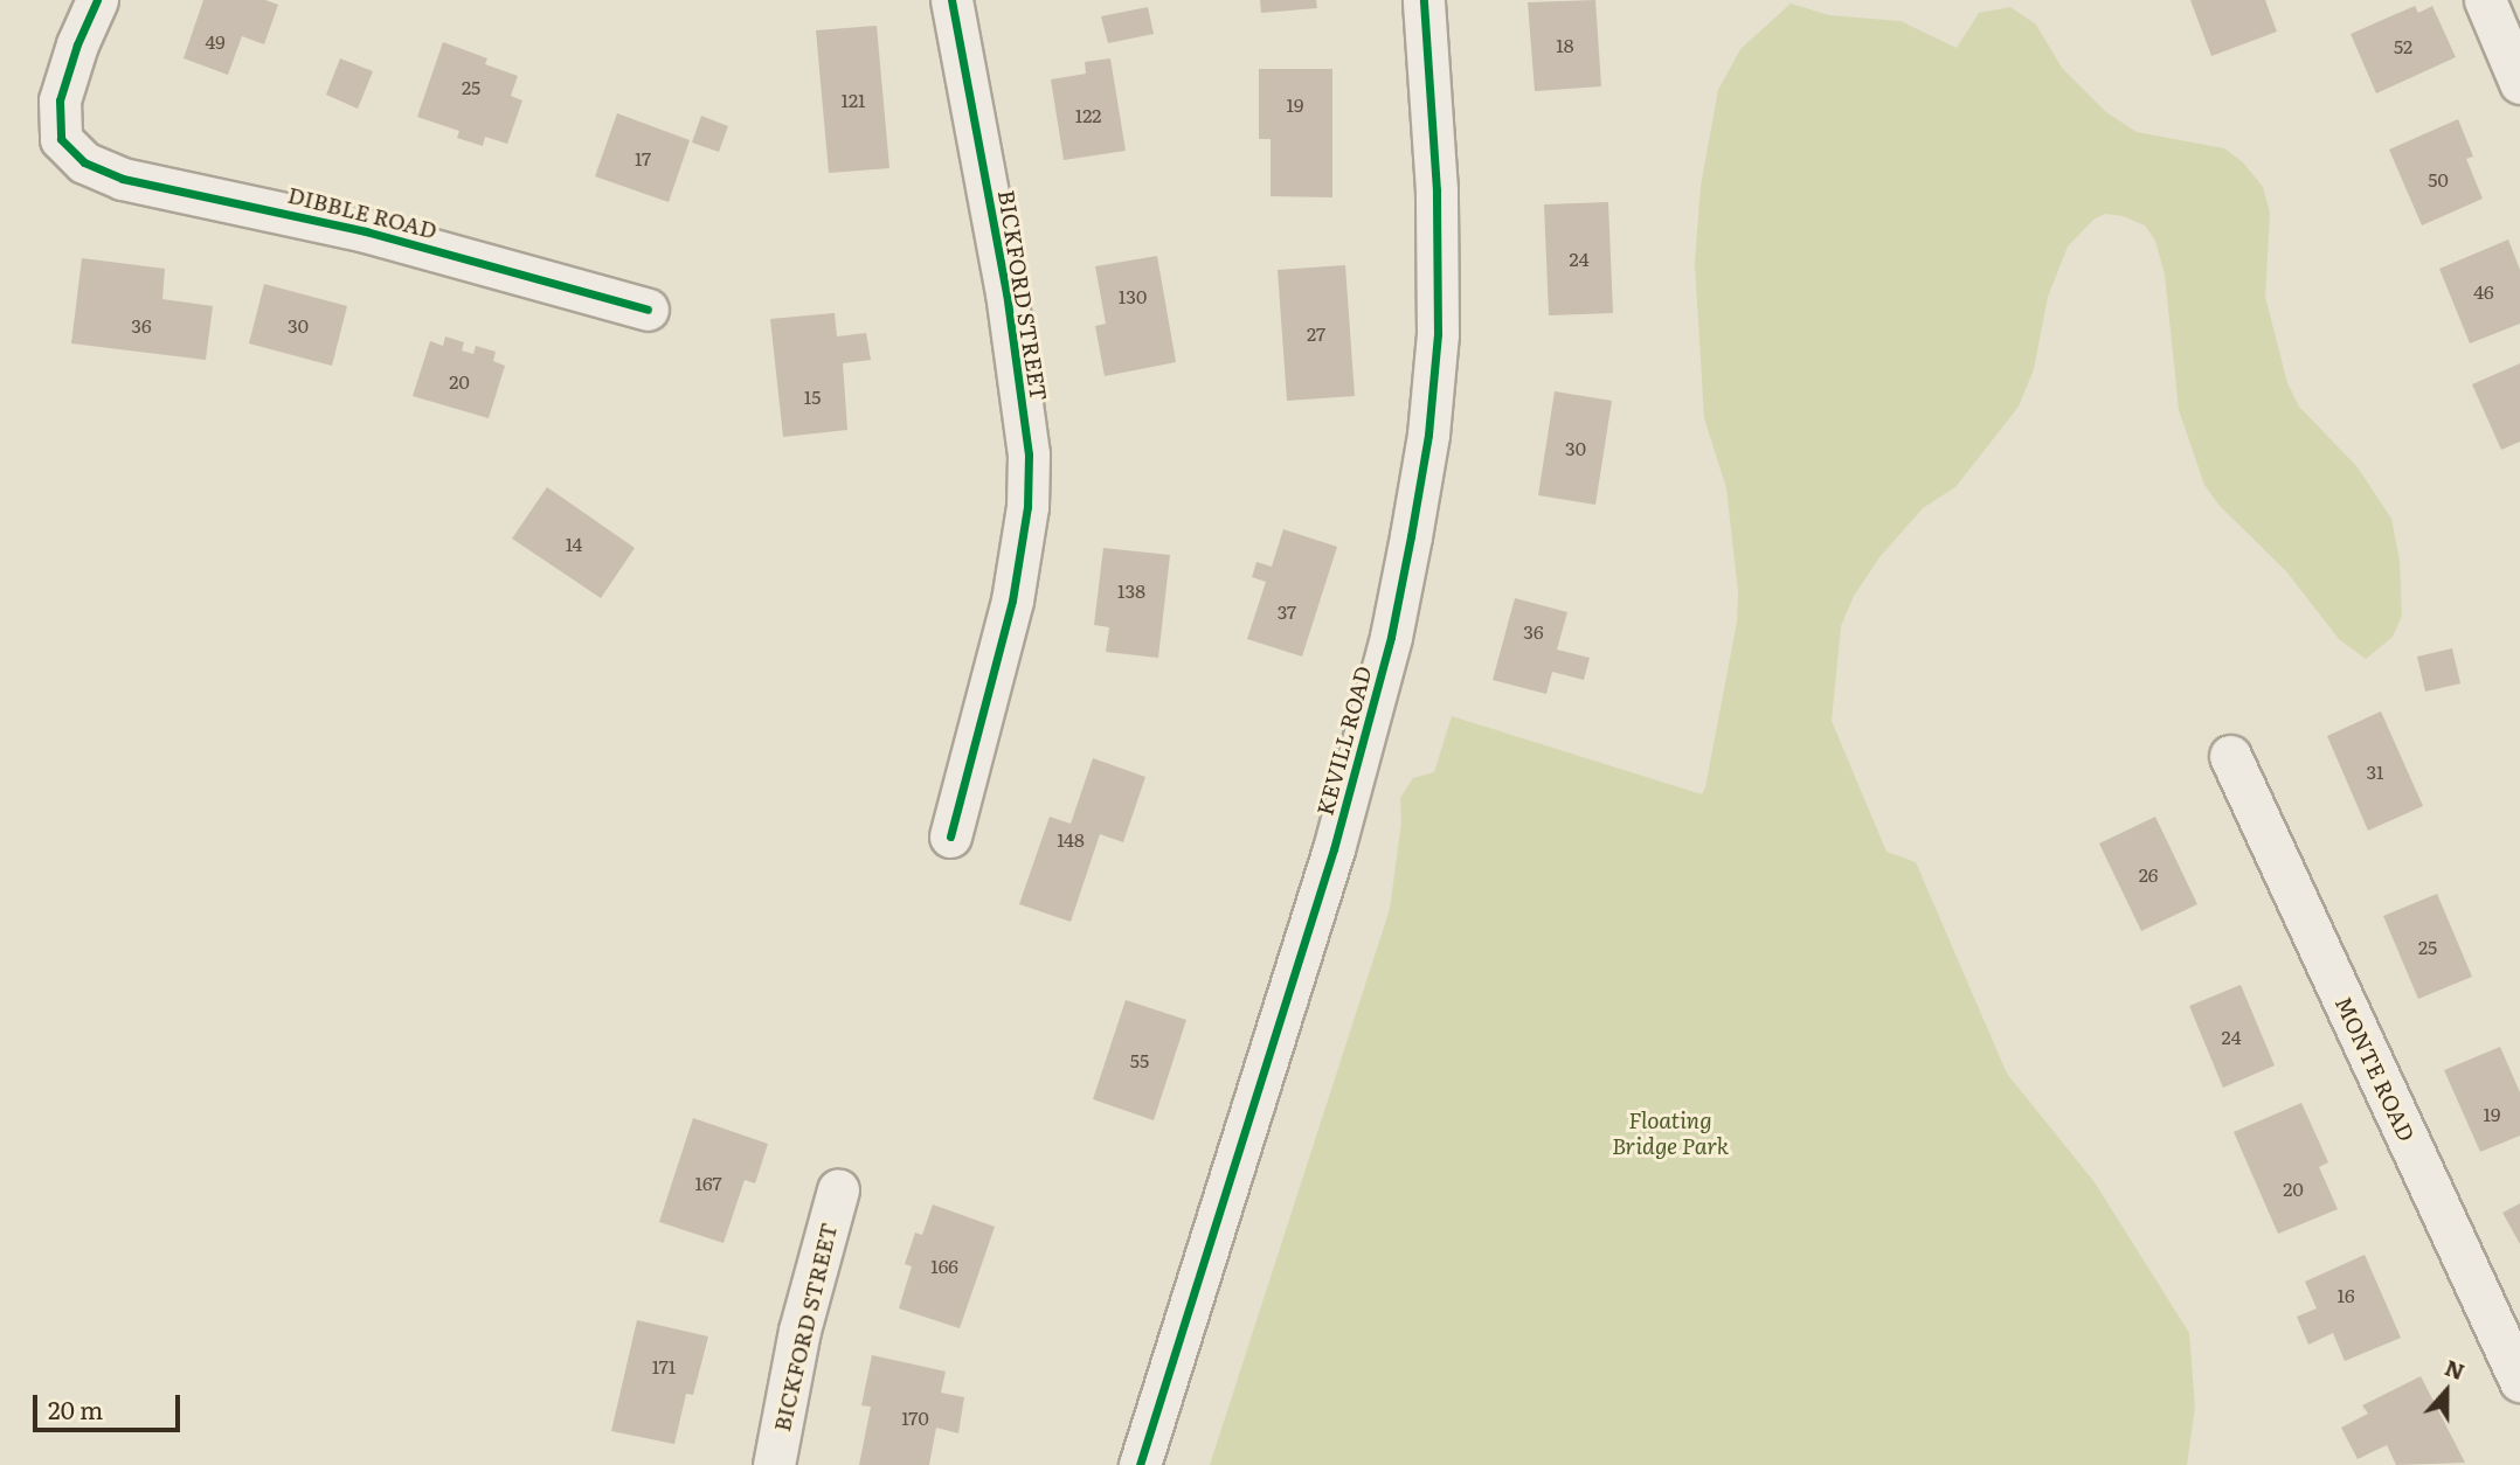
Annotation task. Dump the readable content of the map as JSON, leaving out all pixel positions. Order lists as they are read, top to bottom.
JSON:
{
  "streets": {
    "street": [
      "DIBBLE ROAD",
      "BICKFORD STREET",
      "KEVILL ROAD",
      "MONTE ROAD"
    ]
  },
  "parks": ["Floating Bridge Park"],
  "house_numbers": [
    "49",
    "18",
    "52",
    "25",
    "121",
    "19",
    "122",
    "17",
    "50",
    "24",
    "46",
    "130",
    "36",
    "30",
    "27",
    "20",
    "15",
    "30",
    "14",
    "138",
    "37",
    "36",
    "31",
    "148",
    "26",
    "25",
    "24",
    "55",
    "19",
    "167",
    "20",
    "166",
    "16",
    "171",
    "170"
  ],
  "scale_bar": "20 m",
  "north": "top"
}
